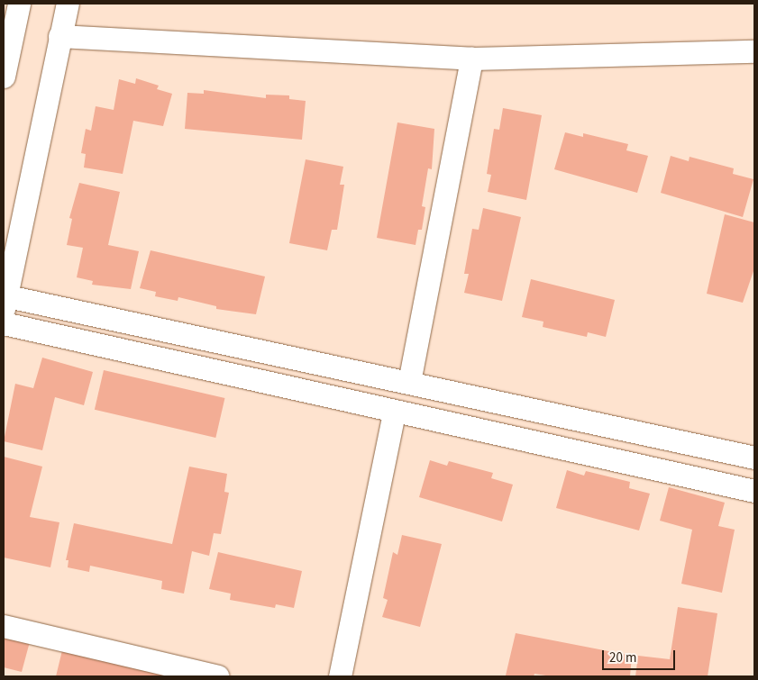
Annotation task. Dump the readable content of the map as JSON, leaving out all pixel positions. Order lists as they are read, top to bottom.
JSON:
{
  "scale_bar": "20 m"
}
